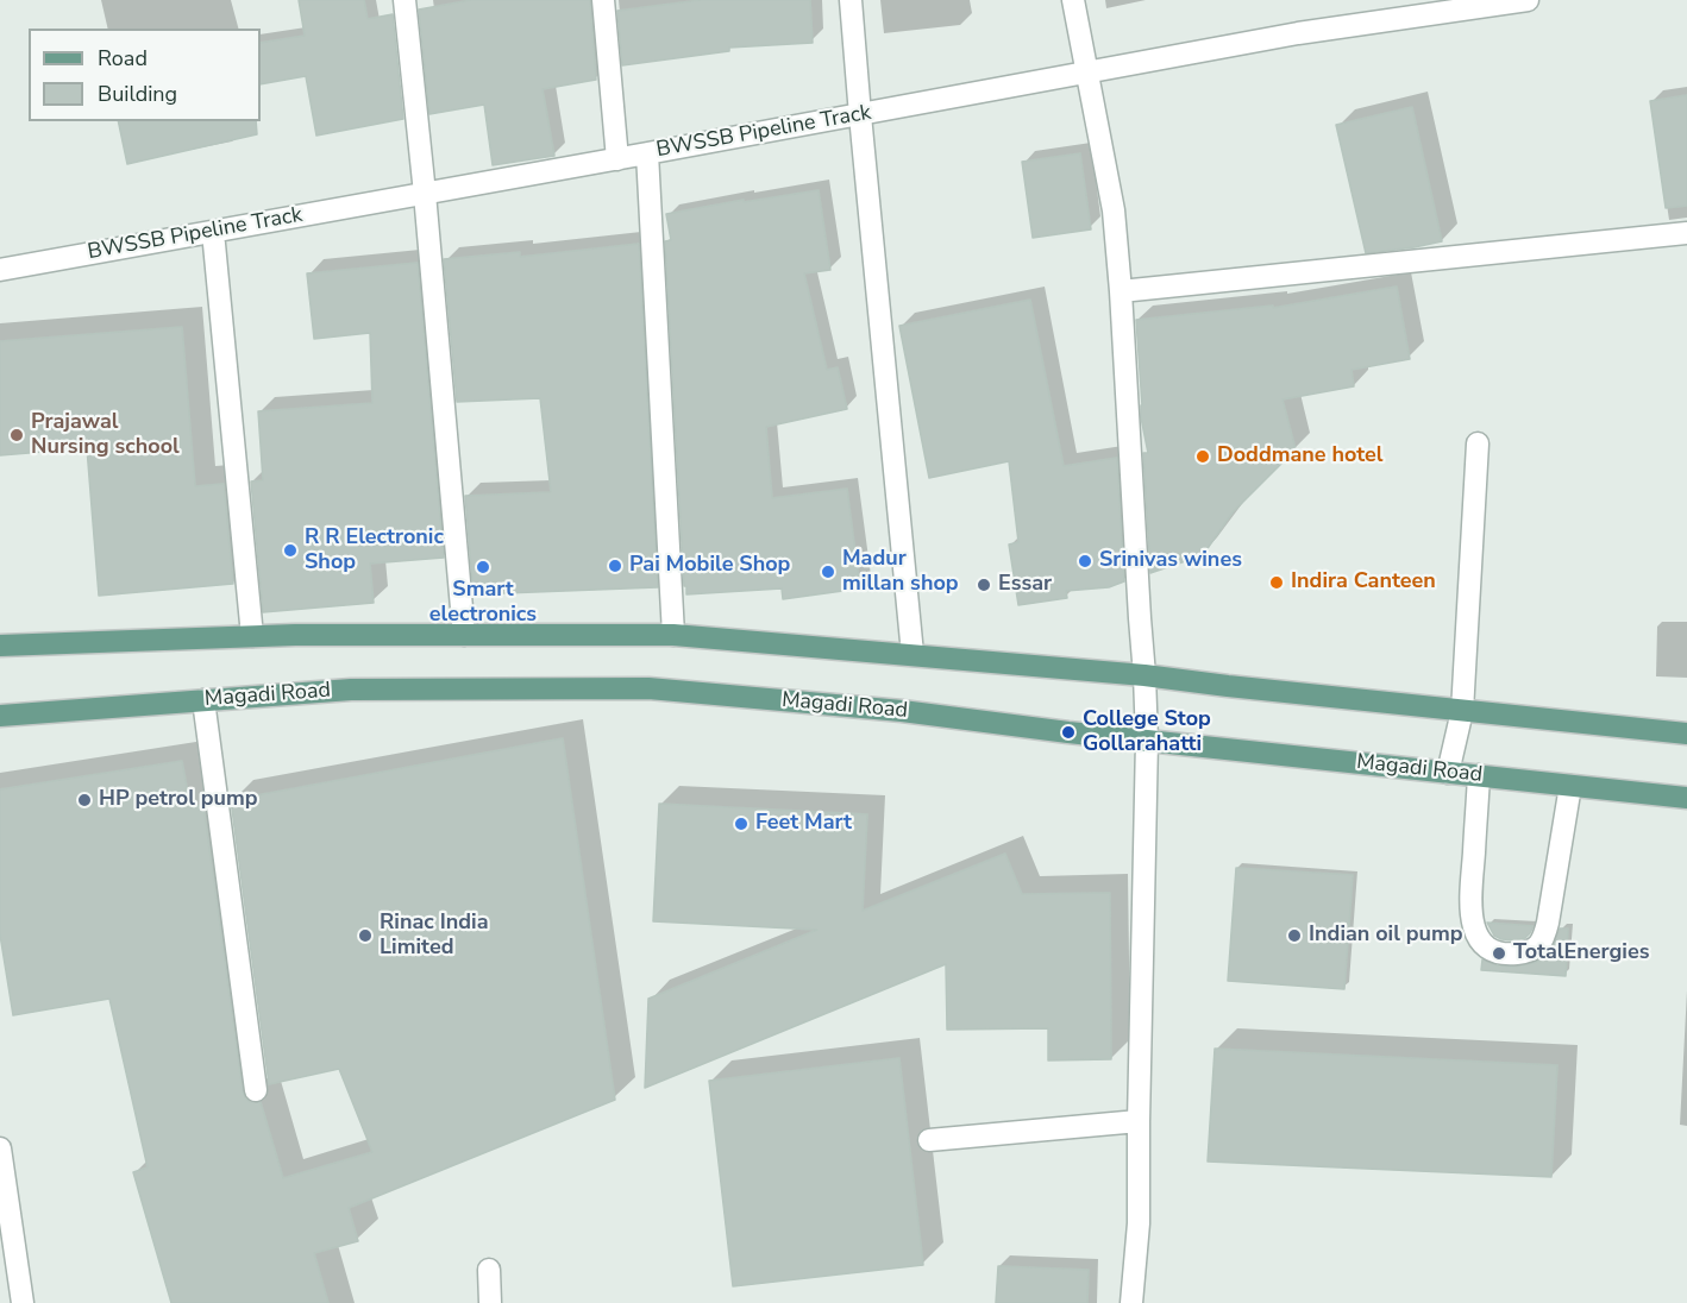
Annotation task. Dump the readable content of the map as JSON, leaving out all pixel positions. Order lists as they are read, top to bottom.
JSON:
{
  "streets": {
    "main road": ["Magadi Road"],
    "street": ["BWSSB Pipeline Track"]
  },
  "places": [
    "Prajawal Nursing school",
    "Doddmane hotel",
    "R R Electronic Shop",
    "Srinivas wines",
    "Pai Mobile Shop",
    "Smart electronics",
    "Madur millan shop",
    "Indira Canteen",
    "Essar",
    "College Stop Gollarahatti",
    "HP petrol pump",
    "Feet Mart",
    "Rinac India Limited",
    "Indian oil pump",
    "TotalEnergies"
  ],
  "legend": ["Road", "Building"]
}
